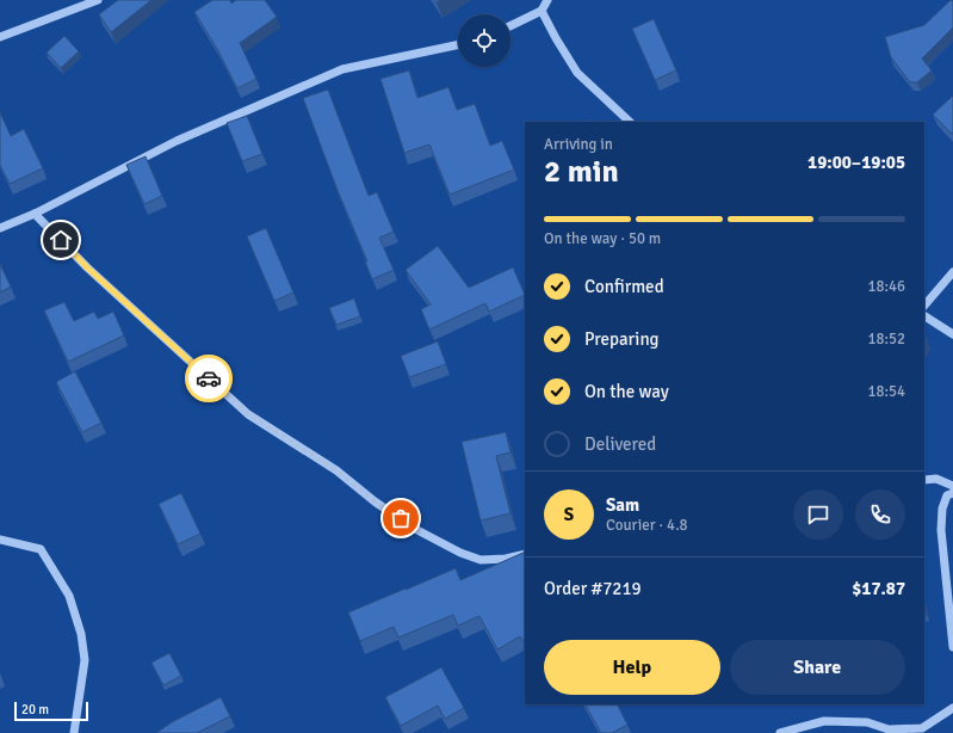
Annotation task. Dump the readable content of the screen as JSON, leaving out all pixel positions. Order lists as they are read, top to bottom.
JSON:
{
  "scale_bar": "20 m",
  "page": {
    "heading": ["2 min", "Arriving in", "19:00–19:05"],
    "panel": [
      "Sam",
      "Courier · 4.8",
      "Order #7219",
      "$17.87"
    ],
    "bar": "On the way · 50 m",
    "list": [
      ["Confirmed", "18:46"],
      ["Preparing", "18:52"],
      ["On the way", "18:54"],
      "Delivered"
    ],
    "round": "S",
    "buttons": ["Help", "Share"],
    "scale": "20 m"
  }
}
